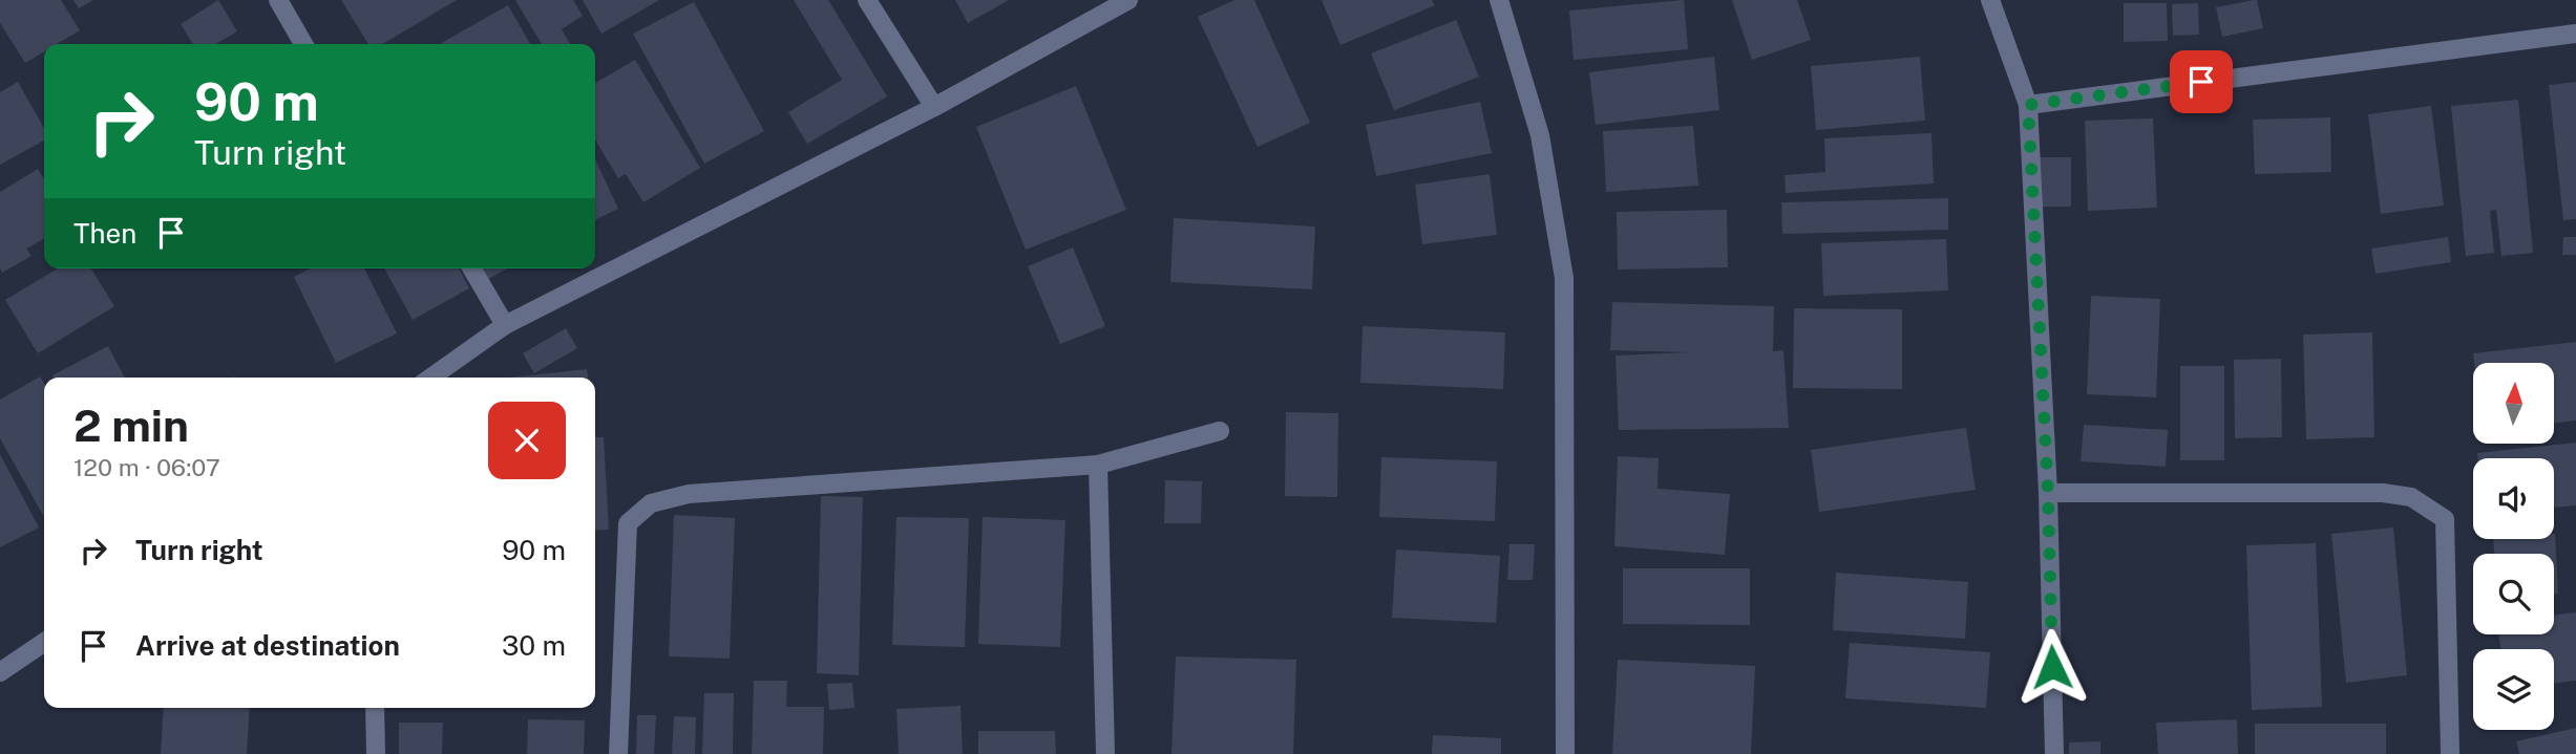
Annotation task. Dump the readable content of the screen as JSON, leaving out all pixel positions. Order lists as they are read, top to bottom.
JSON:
{
  "north": "top",
  "page": {
    "turn": ["90 m", "Turn right"],
    "then": "Then",
    "heading": ["2 min", "120 m · 06:07"],
    "list": [
      {
        "name": "Turn right",
        "value": "90 m"
      },
      {
        "name": "Arrive at destination",
        "value": "30 m"
      }
    ]
  }
}
